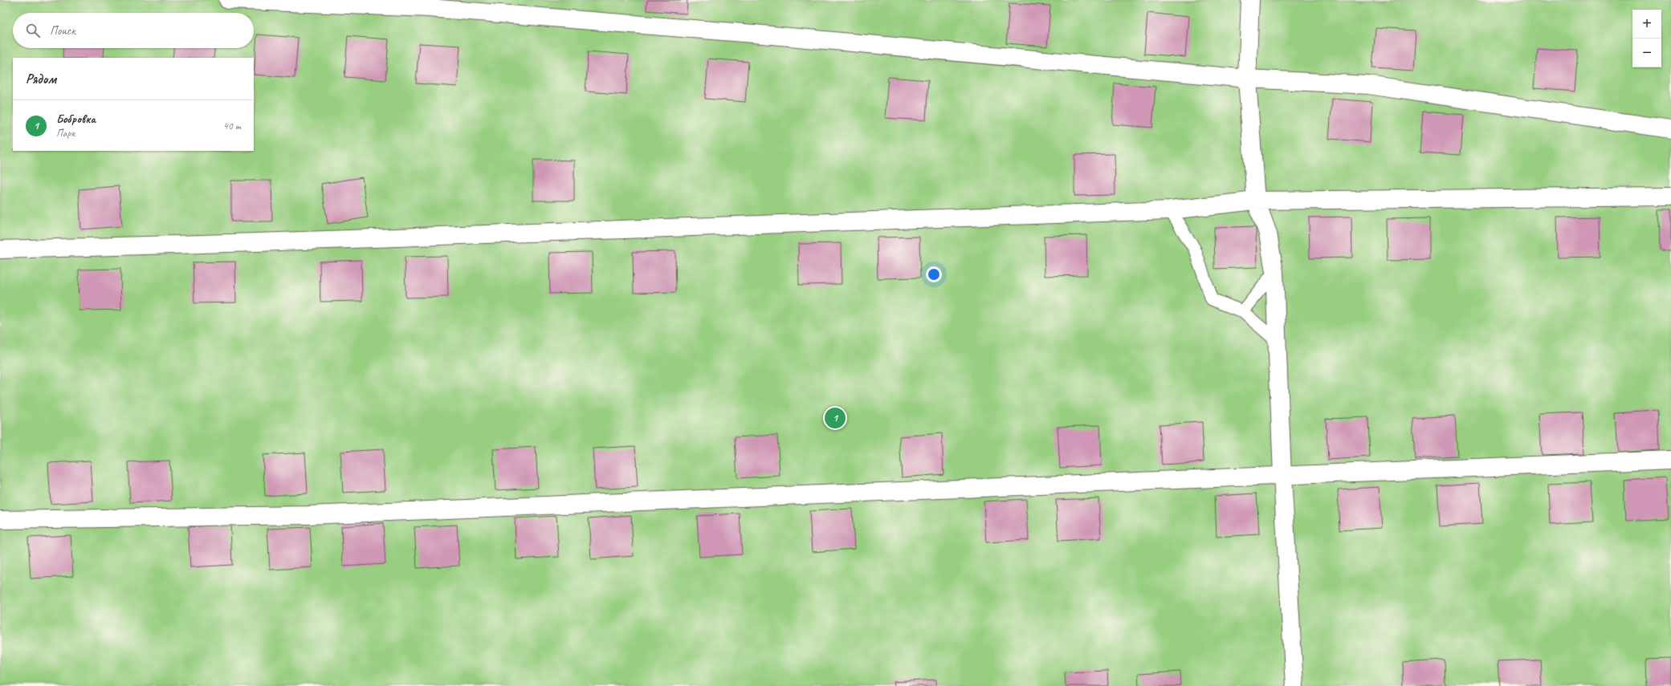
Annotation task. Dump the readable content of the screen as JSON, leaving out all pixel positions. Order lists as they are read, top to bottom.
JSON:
{
  "page": {
    "map_buttons": ["+", "−"],
    "search": "Поиск",
    "heading": "Рядом",
    "list": [
      {
        "mark": "1",
        "name": "Бобровка",
        "note": "Парк",
        "value": "40 m"
      }
    ],
    "pins": "1"
  }
}
